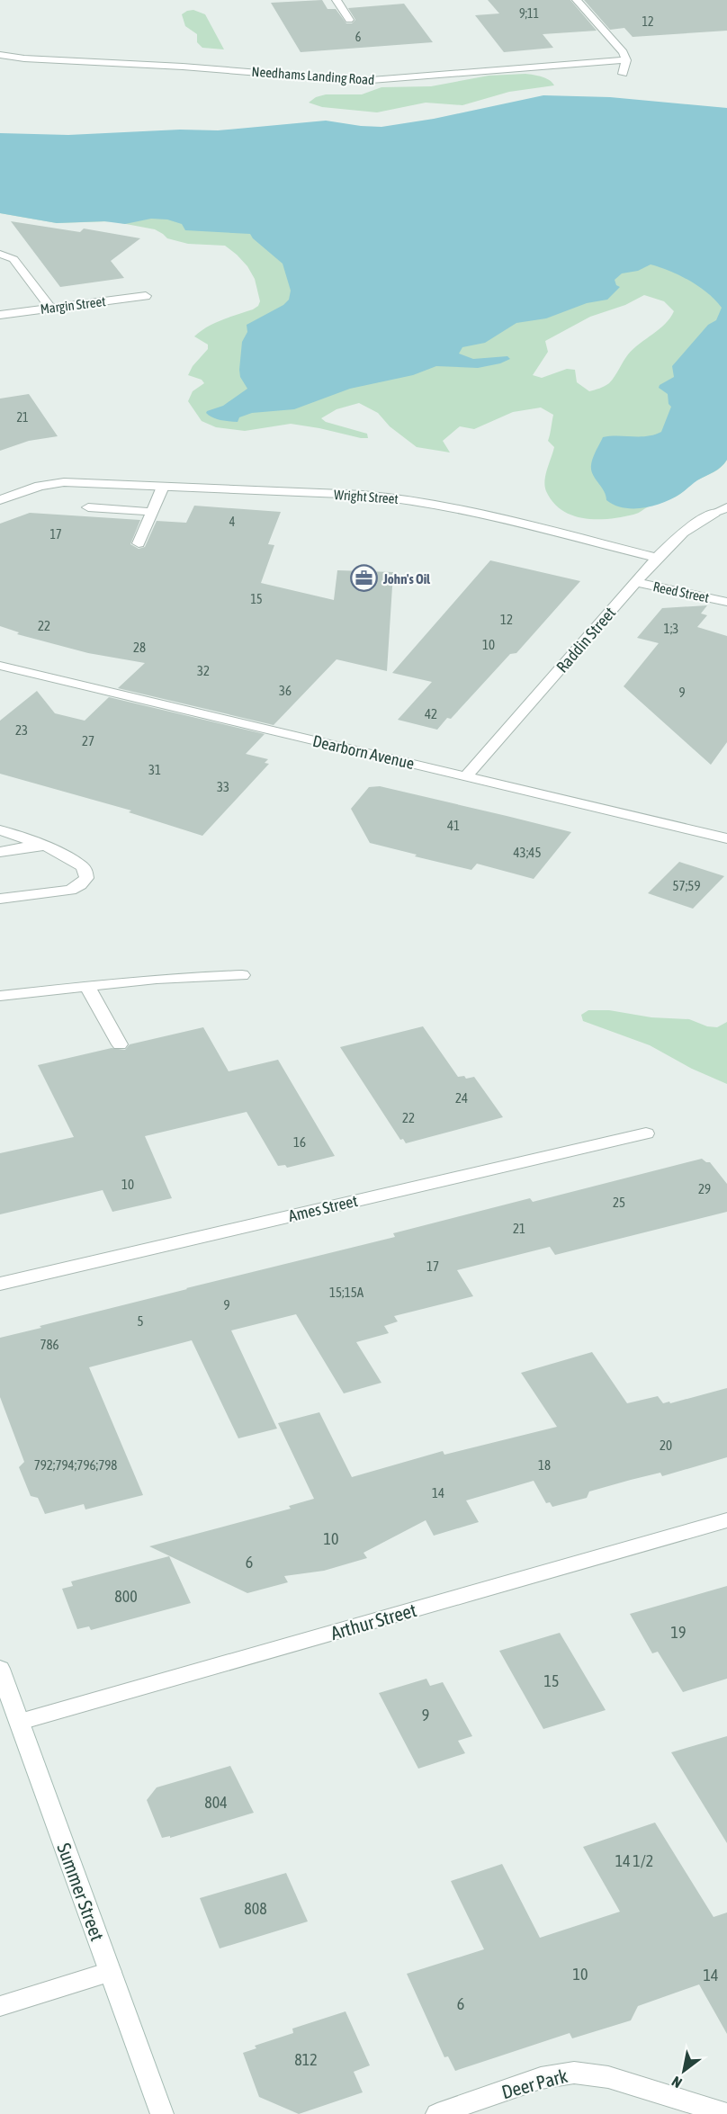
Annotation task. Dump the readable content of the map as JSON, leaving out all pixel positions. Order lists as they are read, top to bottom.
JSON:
{
  "streets": {
    "street": [
      "Needhams Landing Road",
      "Margin Street",
      "Wright Street",
      "Reed Street",
      "Raddin Street",
      "Dearborn Avenue",
      "Ames Street",
      "Arthur Street",
      "Summer Street",
      "Deer Park"
    ]
  },
  "crossings": [
    ["Wright Street", "Raddin Street"],
    ["Reed Street", "Raddin Street"],
    ["Raddin Street", "Dearborn Avenue"],
    ["Arthur Street", "Summer Street"]
  ],
  "places": {
    "office": ["John's Oil"]
  },
  "house_numbers": [
    "9;11",
    "12",
    "6",
    "21",
    "4",
    "17",
    "15",
    "12",
    "22",
    "1;3",
    "10",
    "28",
    "32",
    "36",
    "9",
    "42",
    "23",
    "27",
    "31",
    "33",
    "41",
    "43;45",
    "57;59",
    "24",
    "22",
    "16",
    "10",
    "29",
    "25",
    "21",
    "17",
    "15;15A",
    "9",
    "5",
    "786",
    "20",
    "792;794;796;798",
    "18",
    "14",
    "10",
    "6",
    "800",
    "19",
    "15",
    "9",
    "804",
    "14 1/2",
    "808",
    "10",
    "14",
    "6",
    "812"
  ],
  "north": "bottom left"
}
